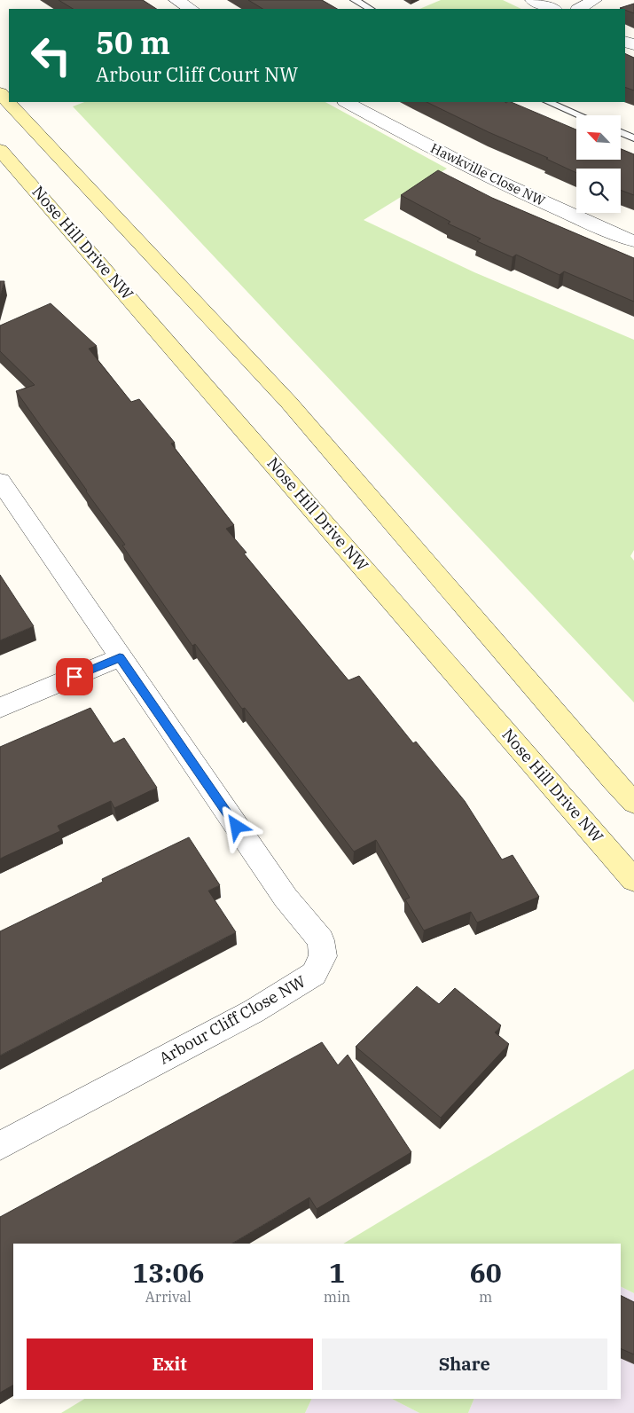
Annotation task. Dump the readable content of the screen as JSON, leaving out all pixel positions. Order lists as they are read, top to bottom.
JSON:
{
  "streets": {
    "main road": ["Nose Hill Drive NW"],
    "street": ["Hawkville Close NW", "Arbour Cliff Close NW"]
  },
  "north": "top left",
  "page": {
    "turn": ["50 m", "Arbour Cliff Court NW"],
    "eta": [
      "13:06",
      "Arrival",
      "1",
      "min",
      "60",
      "m"
    ],
    "buttons": ["Exit", "Share"]
  }
}
